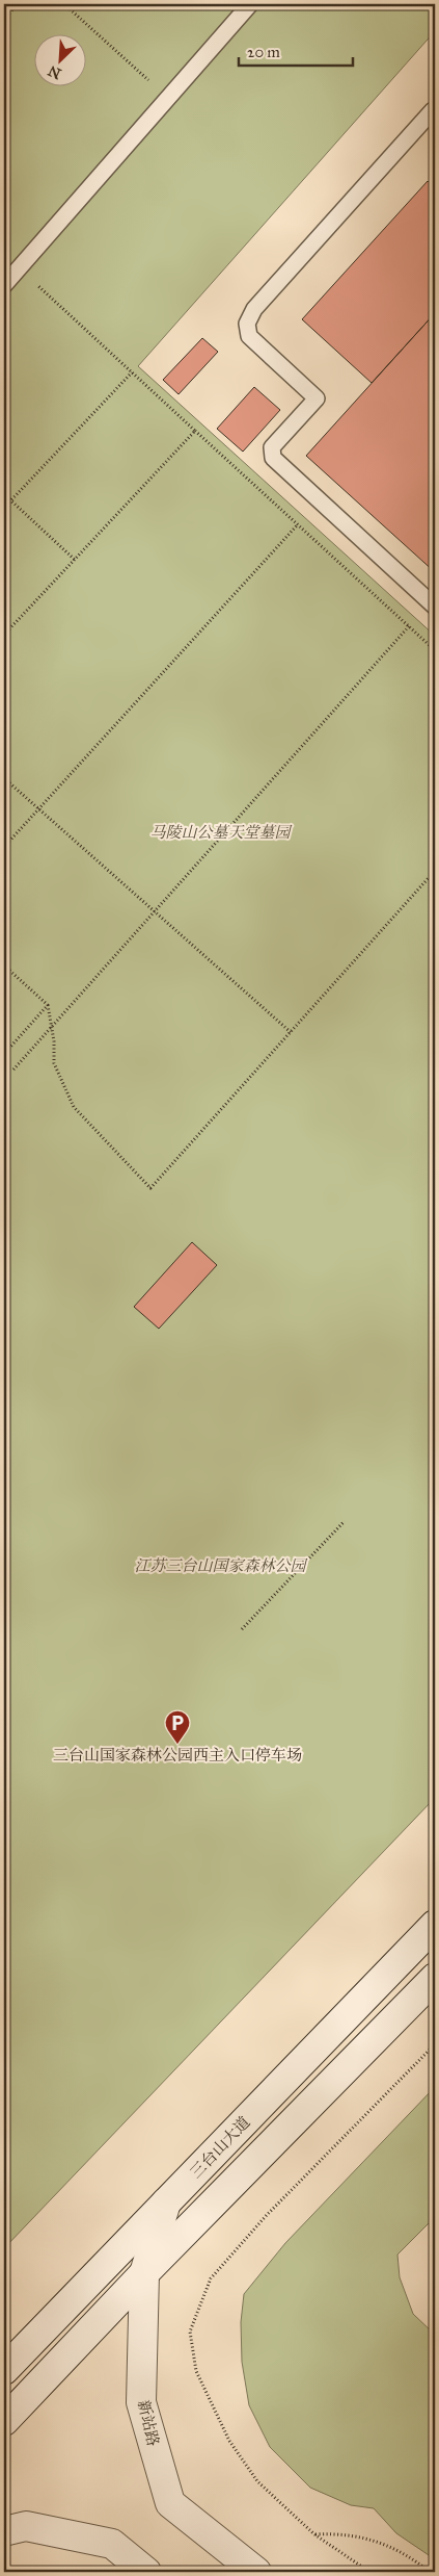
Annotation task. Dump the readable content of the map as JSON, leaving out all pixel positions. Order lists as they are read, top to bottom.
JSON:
{
  "streets": {
    "main road": ["三台山大道", "新站路"]
  },
  "crossings": [
    ["三台山大道", "新站路"]
  ],
  "parks": ["马陵山公墓天堂墓园", "江苏三台山国家森林公园"],
  "places": {
    "parking": ["三台山国家森林公园西主入口停车场"]
  },
  "scale_bar": "20 m",
  "north": "bottom left"
}
